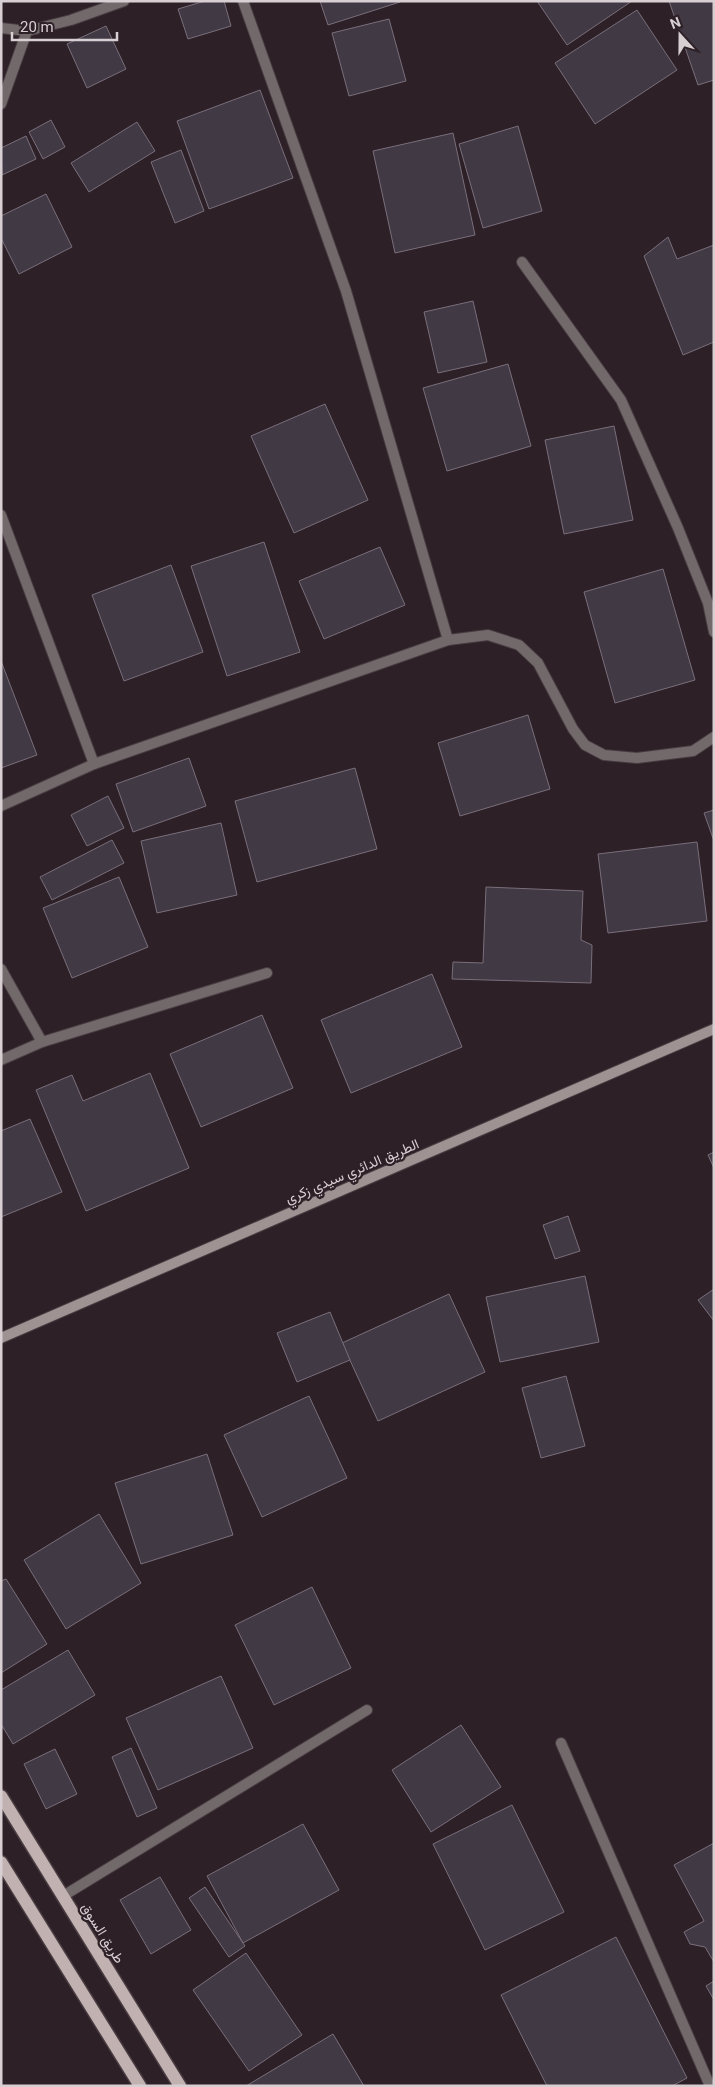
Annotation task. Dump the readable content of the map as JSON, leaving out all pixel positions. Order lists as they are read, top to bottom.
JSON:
{
  "streets": {
    "main road": ["طريق السوق"],
    "street": ["الطريق الدائري سيدي زكري"]
  },
  "scale_bar": "20 m",
  "north": "top"
}
